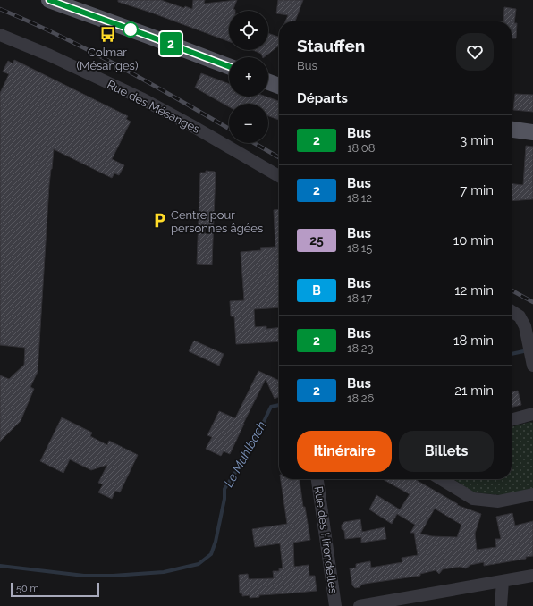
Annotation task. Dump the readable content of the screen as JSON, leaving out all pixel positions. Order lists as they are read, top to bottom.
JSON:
{
  "streets": {
    "street": ["Rue des Mésanges", "Rue des Hirondelles"]
  },
  "water": ["Le Muhlbach"],
  "places": {
    "bus stop": ["Colmar (Mésanges)"],
    "parking": ["Centre pour personnes âgées"]
  },
  "lines": ["bus line 2"],
  "scale_bar": "50 m",
  "page": {
    "on_map": "2",
    "map_buttons": ["+", "−"],
    "heading": [
      ["Stauffen", "Bus"],
      "Départs"
    ],
    "list": [
      {
        "mark": "2",
        "name": "Bus",
        "note": "18:08",
        "value": "3 min"
      },
      {
        "mark": "2",
        "name": "Bus",
        "note": "18:12",
        "value": "7 min"
      },
      {
        "mark": "25",
        "name": "Bus",
        "note": "18:15",
        "value": "10 min"
      },
      {
        "mark": "B",
        "name": "Bus",
        "note": "18:17",
        "value": "12 min"
      },
      {
        "mark": "2",
        "name": "Bus",
        "note": "18:23",
        "value": "18 min"
      },
      {
        "mark": "2",
        "name": "Bus",
        "note": "18:26",
        "value": "21 min"
      }
    ],
    "buttons": ["Itinéraire", "Billets"],
    "scale": "50 m"
  }
}
